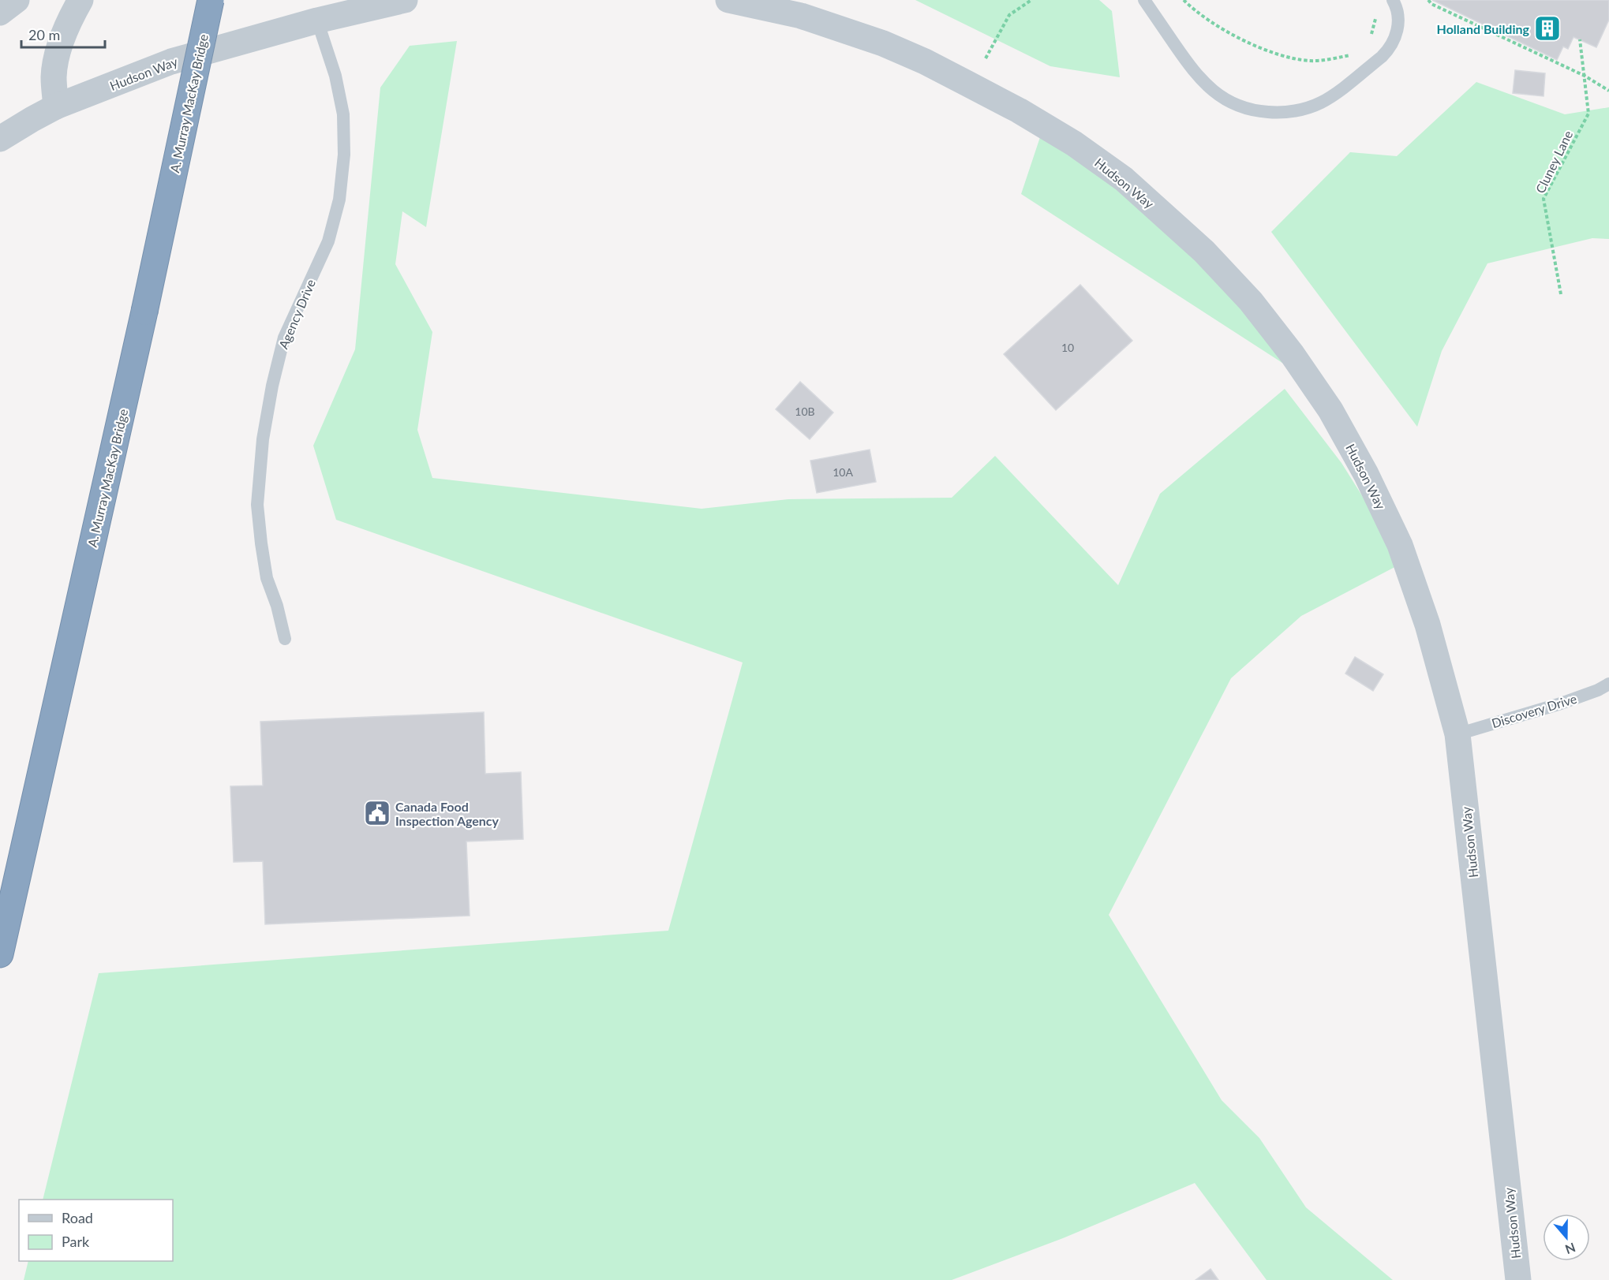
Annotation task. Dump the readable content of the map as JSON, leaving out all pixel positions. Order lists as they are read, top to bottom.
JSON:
{
  "streets": {
    "highway": ["A. Murray MacKay Bridge"],
    "street": ["Hudson Way"],
    "lane": ["Agency Drive", "Discovery Drive"],
    "path": ["Cluney Lane"]
  },
  "crossings": [
    ["Hudson Way", "Agency Drive"],
    ["Hudson Way", "Discovery Drive"]
  ],
  "places": {
    "building": ["Holland Building"],
    "public building": ["Canada Food Inspection Agency"]
  },
  "house_numbers": ["10", "10B", "10A"],
  "legend": ["Road", "Park"],
  "scale_bar": "20 m",
  "north": "bottom"
}
